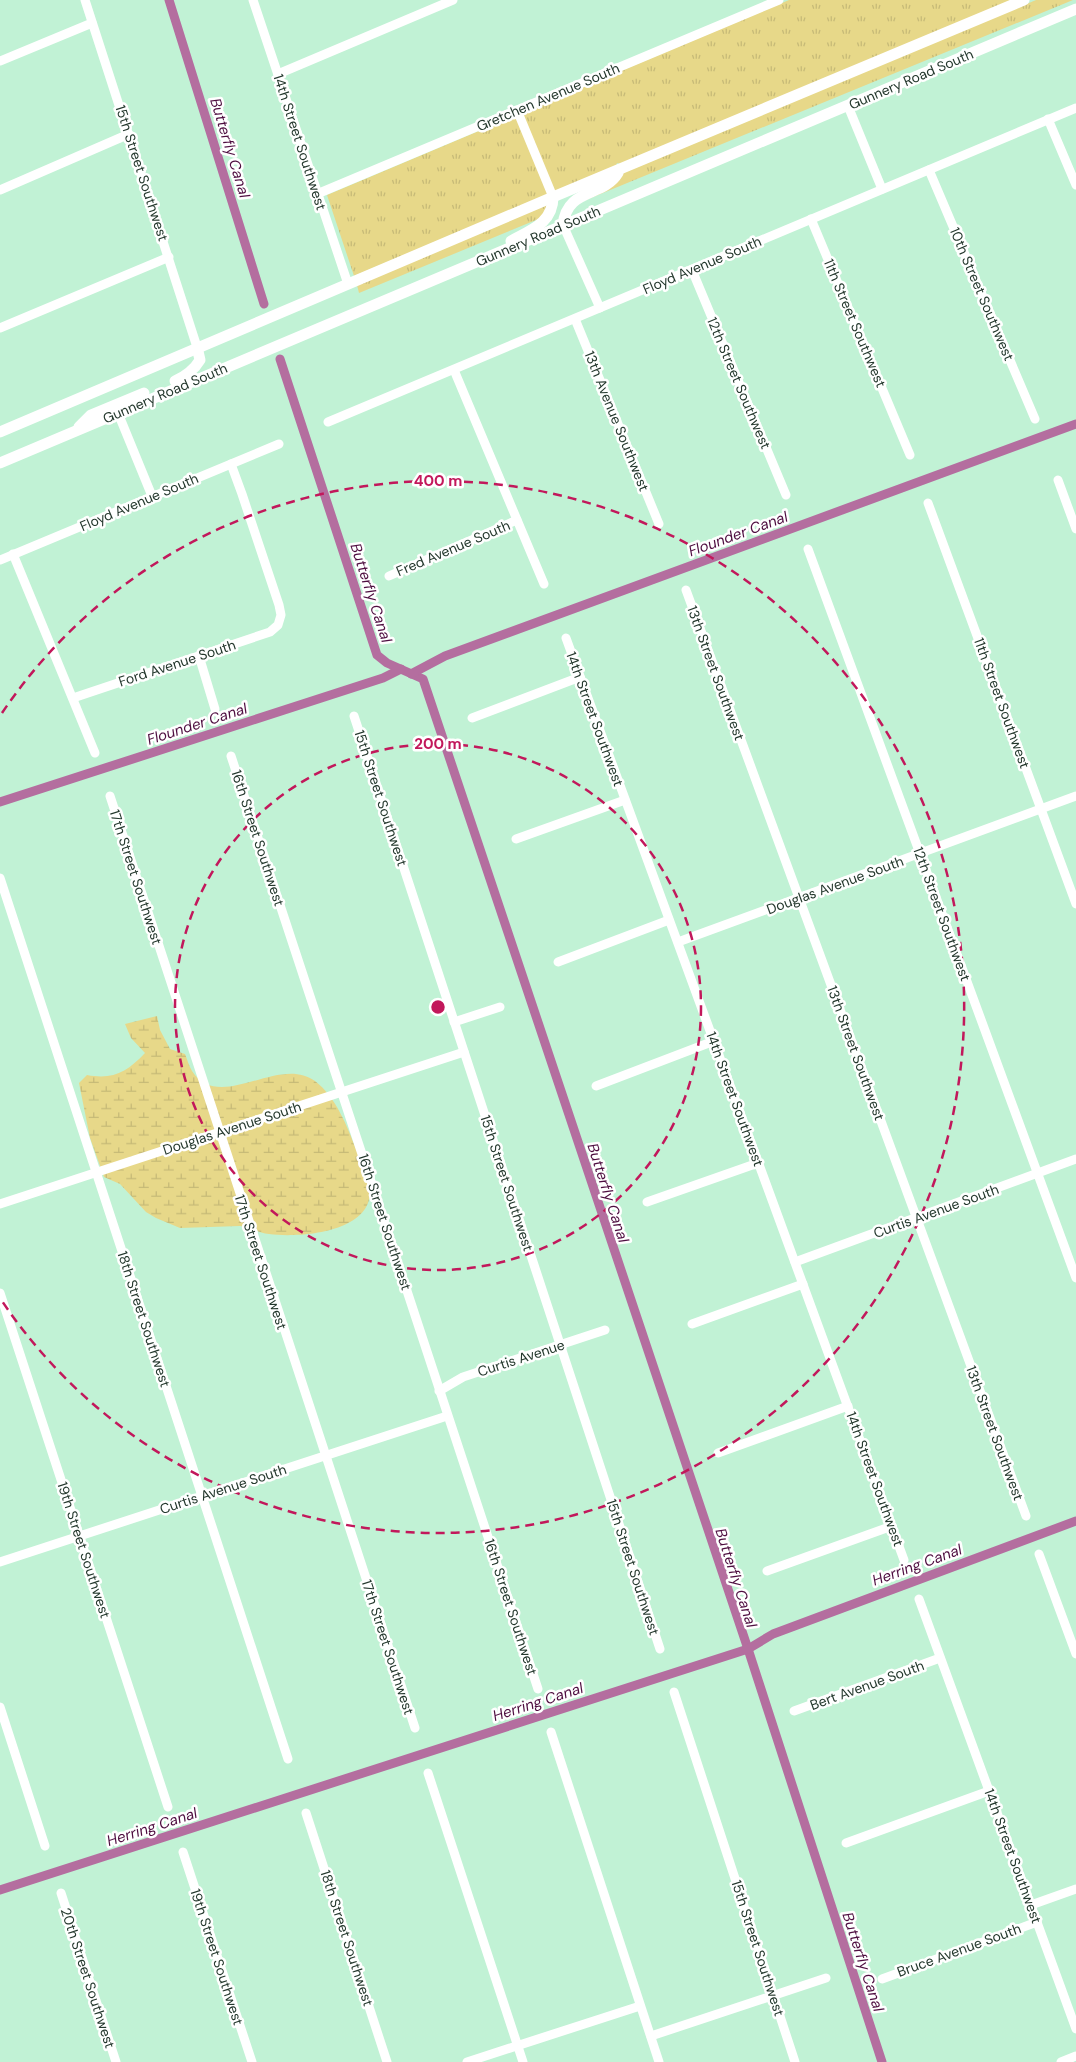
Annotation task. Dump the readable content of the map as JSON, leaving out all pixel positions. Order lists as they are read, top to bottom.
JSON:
{
  "streets": {
    "main road": ["Gunnery Road South"],
    "street": [
      "Gretchen Avenue South",
      "14th Street Southwest",
      "15th Street Southwest",
      "Floyd Avenue South",
      "10th Street Southwest",
      "11th Street Southwest",
      "12th Street Southwest",
      "13th Avenue Southwest",
      "Fred Avenue South",
      "Ford Avenue South",
      "13th Street Southwest",
      "16th Street Southwest",
      "17th Street Southwest",
      "Douglas Avenue South",
      "Curtis Avenue South",
      "18th Street Southwest",
      "Curtis Avenue",
      "19th Street Southwest",
      "Bert Avenue South",
      "Bruce Avenue South",
      "20th Street Southwest"
    ]
  },
  "crossings": [
    ["Gunnery Road South", "14th Street Southwest"],
    ["Gunnery Road South", "15th Street Southwest"],
    ["Gretchen Avenue South", "14th Street Southwest"],
    ["14th Street Southwest", "Douglas Avenue South"],
    ["14th Street Southwest", "Curtis Avenue South"],
    ["14th Street Southwest", "Bert Avenue South"],
    ["14th Street Southwest", "Bruce Avenue South"],
    ["15th Street Southwest", "Douglas Avenue South"],
    ["15th Street Southwest", "Curtis Avenue"],
    ["Floyd Avenue South", "10th Street Southwest"],
    ["Floyd Avenue South", "11th Street Southwest"],
    ["Floyd Avenue South", "12th Street Southwest"],
    ["Floyd Avenue South", "13th Avenue Southwest"],
    ["Floyd Avenue South", "Ford Avenue South"],
    ["11th Street Southwest", "Douglas Avenue South"],
    ["12th Street Southwest", "Douglas Avenue South"],
    ["12th Street Southwest", "Curtis Avenue South"],
    ["13th Street Southwest", "Douglas Avenue South"],
    ["13th Street Southwest", "Curtis Avenue South"],
    ["16th Street Southwest", "Douglas Avenue South"],
    ["16th Street Southwest", "Curtis Avenue South"],
    ["16th Street Southwest", "Curtis Avenue"],
    ["17th Street Southwest", "Douglas Avenue South"],
    ["17th Street Southwest", "Curtis Avenue South"],
    ["Douglas Avenue South", "18th Street Southwest"],
    ["Curtis Avenue South", "18th Street Southwest"],
    ["Curtis Avenue South", "19th Street Southwest"]
  ],
  "water": ["Butterfly Canal", "Flounder Canal", "Herring Canal"],
  "rings": ["400 m", "200 m"]
}
